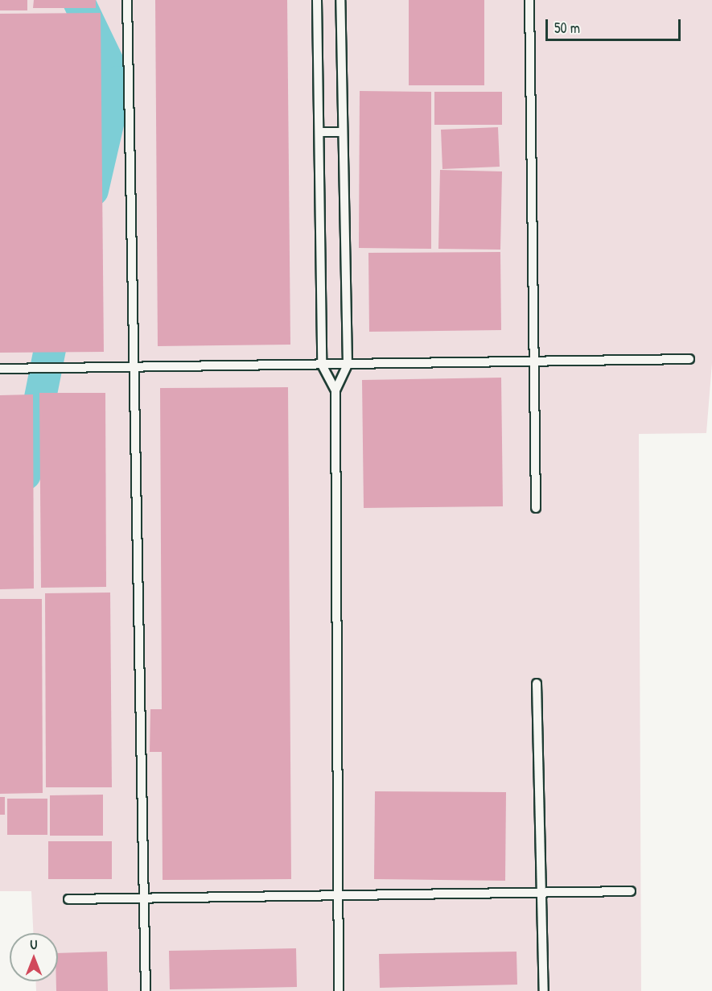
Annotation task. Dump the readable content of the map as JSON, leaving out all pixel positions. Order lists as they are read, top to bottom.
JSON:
{
  "scale_bar": "50 m",
  "north": "top"
}
